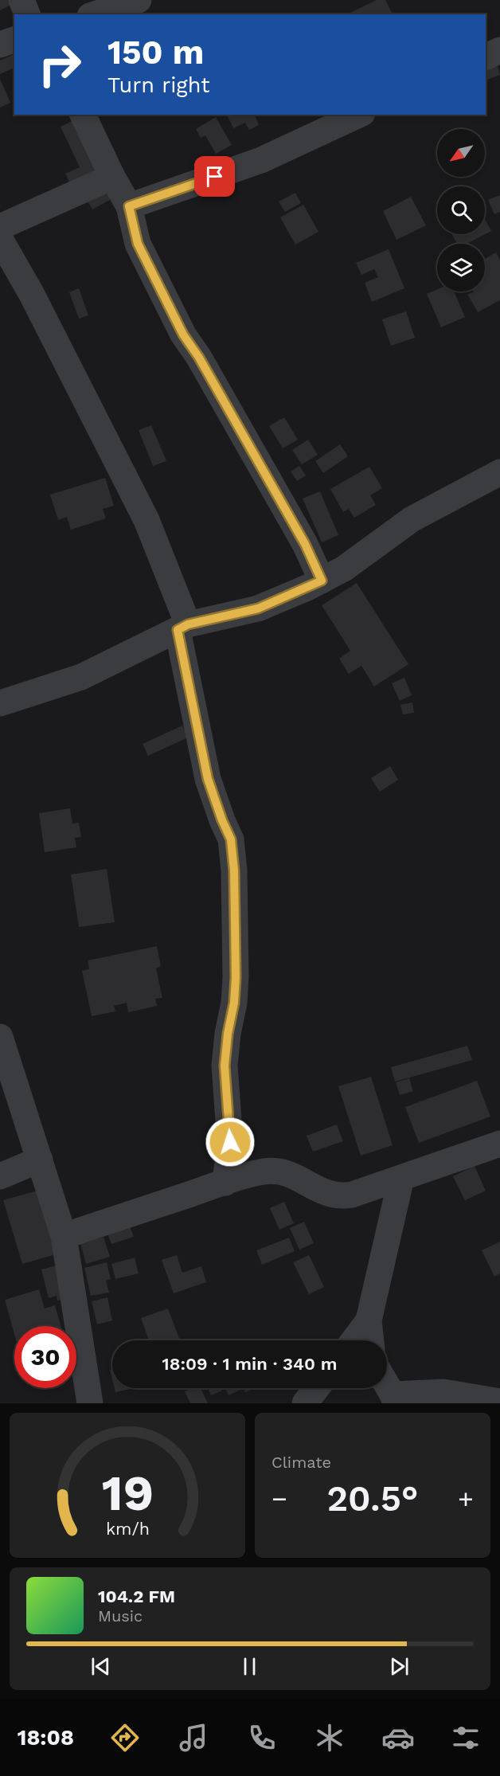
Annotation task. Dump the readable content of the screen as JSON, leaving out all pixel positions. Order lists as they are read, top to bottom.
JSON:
{
  "north": "bottom left",
  "page": {
    "turn": ["150 m", "Turn right"],
    "limit": "30",
    "trip": "18:09 · 1 min · 340 m",
    "tile": "Climate",
    "heat": ["−", "20.5°", "+"],
    "song": ["104.2 FM", "Music"],
    "tabs": "18:08",
    "gauge": ["19", "km/h"]
  }
}
